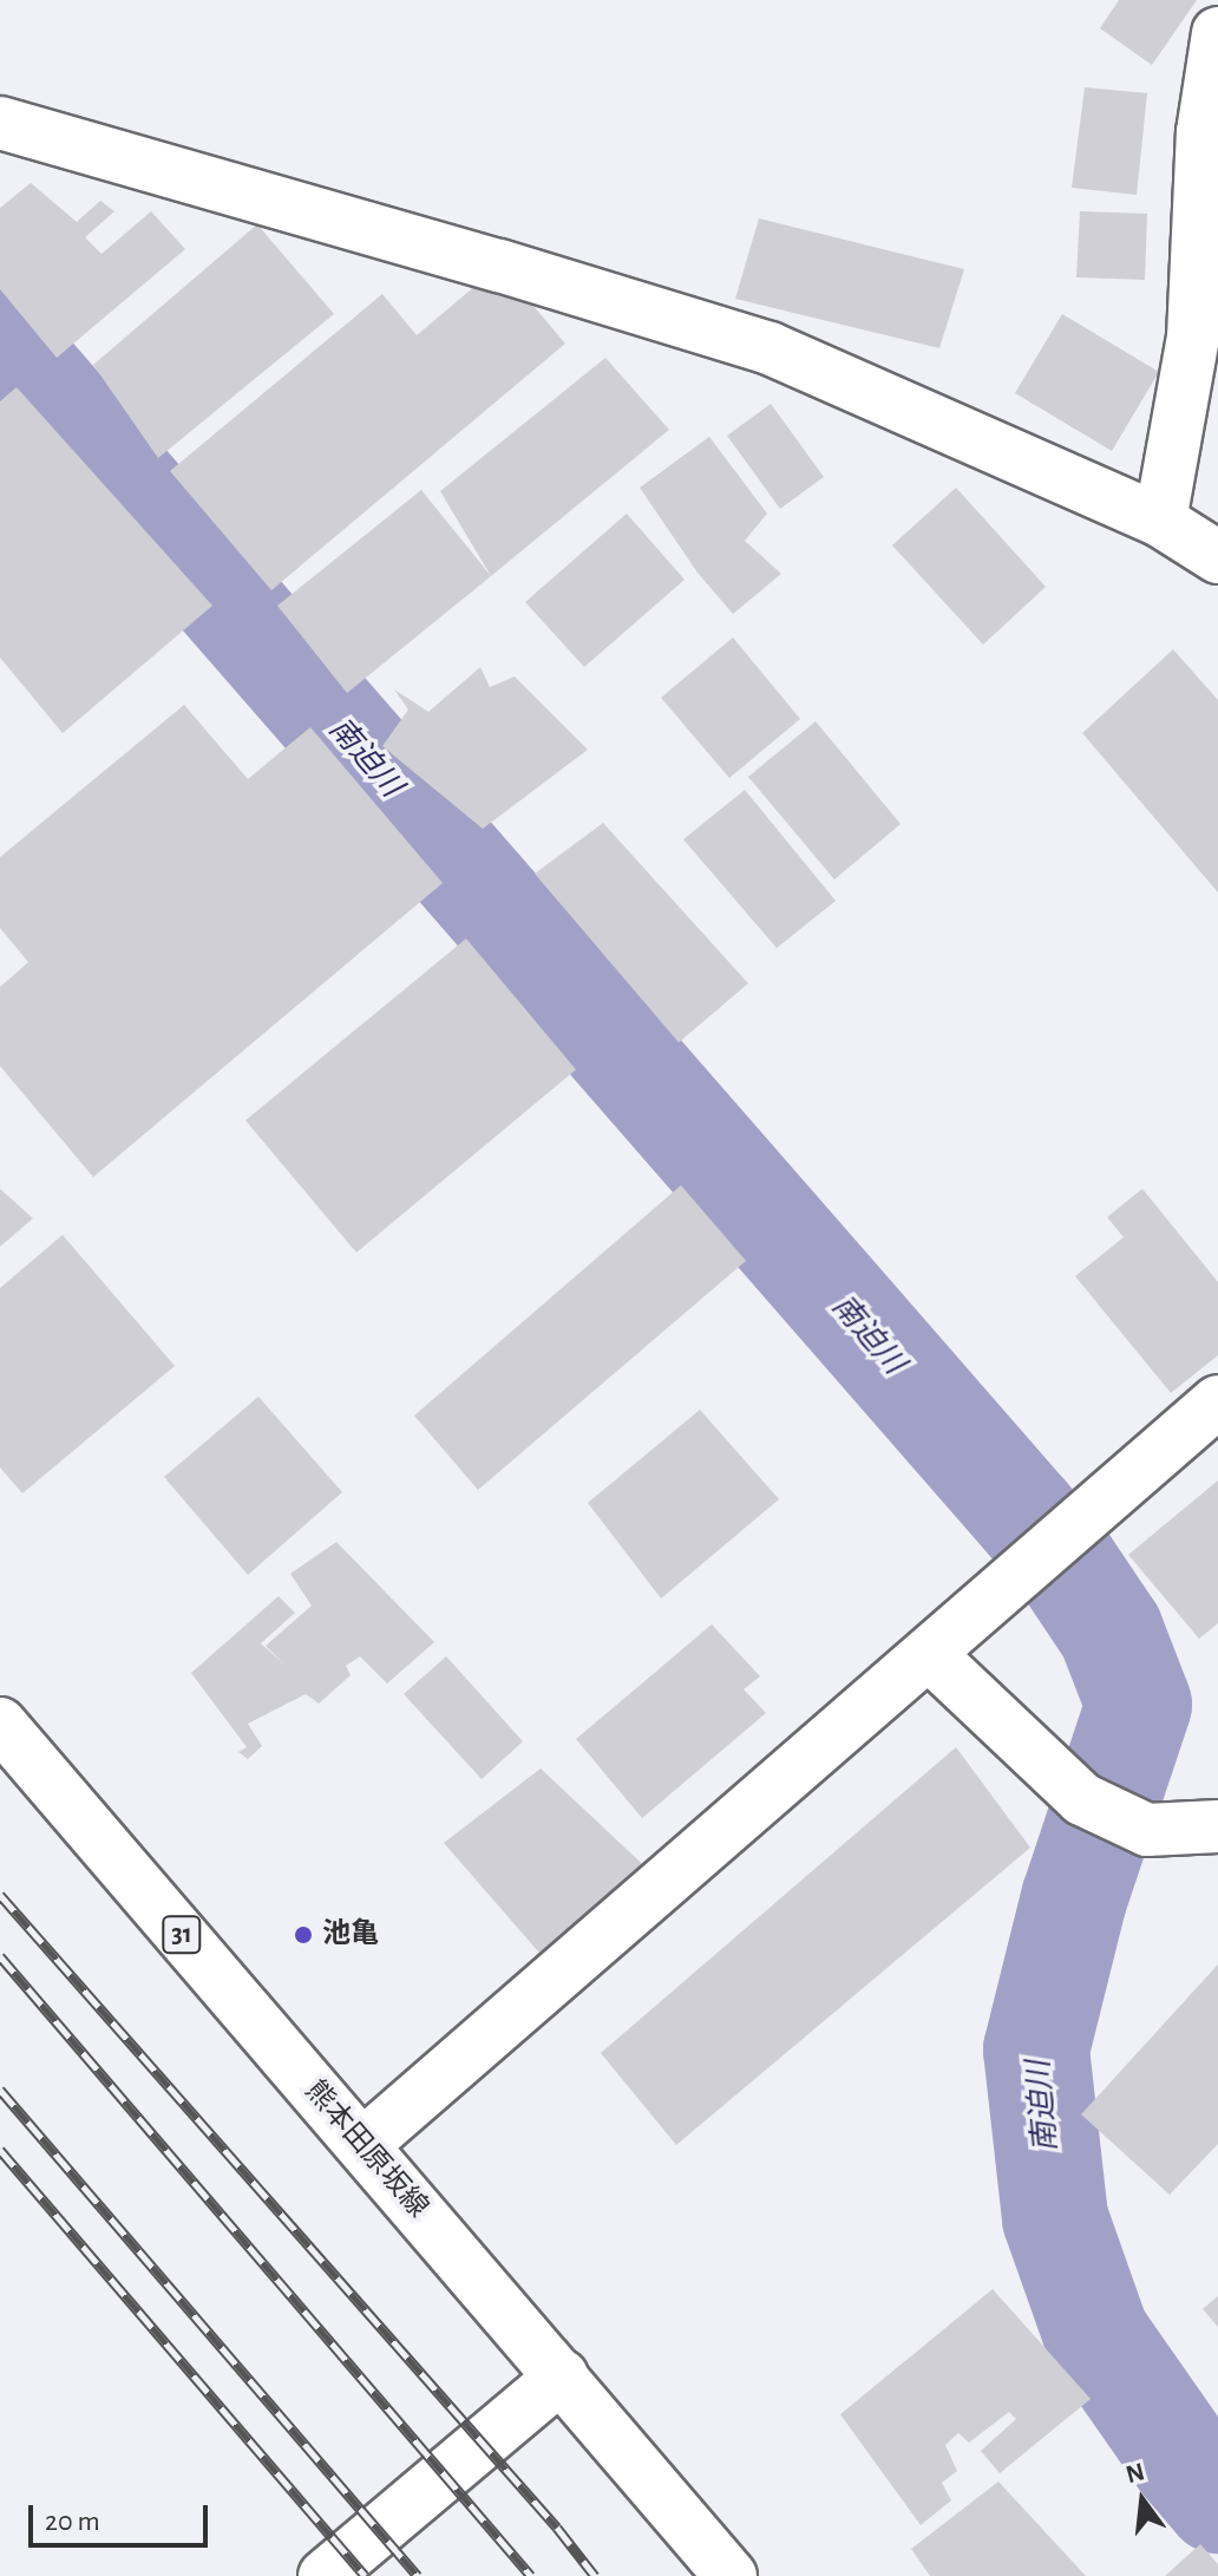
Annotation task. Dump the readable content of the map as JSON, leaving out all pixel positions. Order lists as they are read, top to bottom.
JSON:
{
  "streets": {
    "street": ["31", "熊本田原坂線"]
  },
  "water": ["南迫川"],
  "places": ["池亀"],
  "scale_bar": "20 m",
  "north": "top"
}
